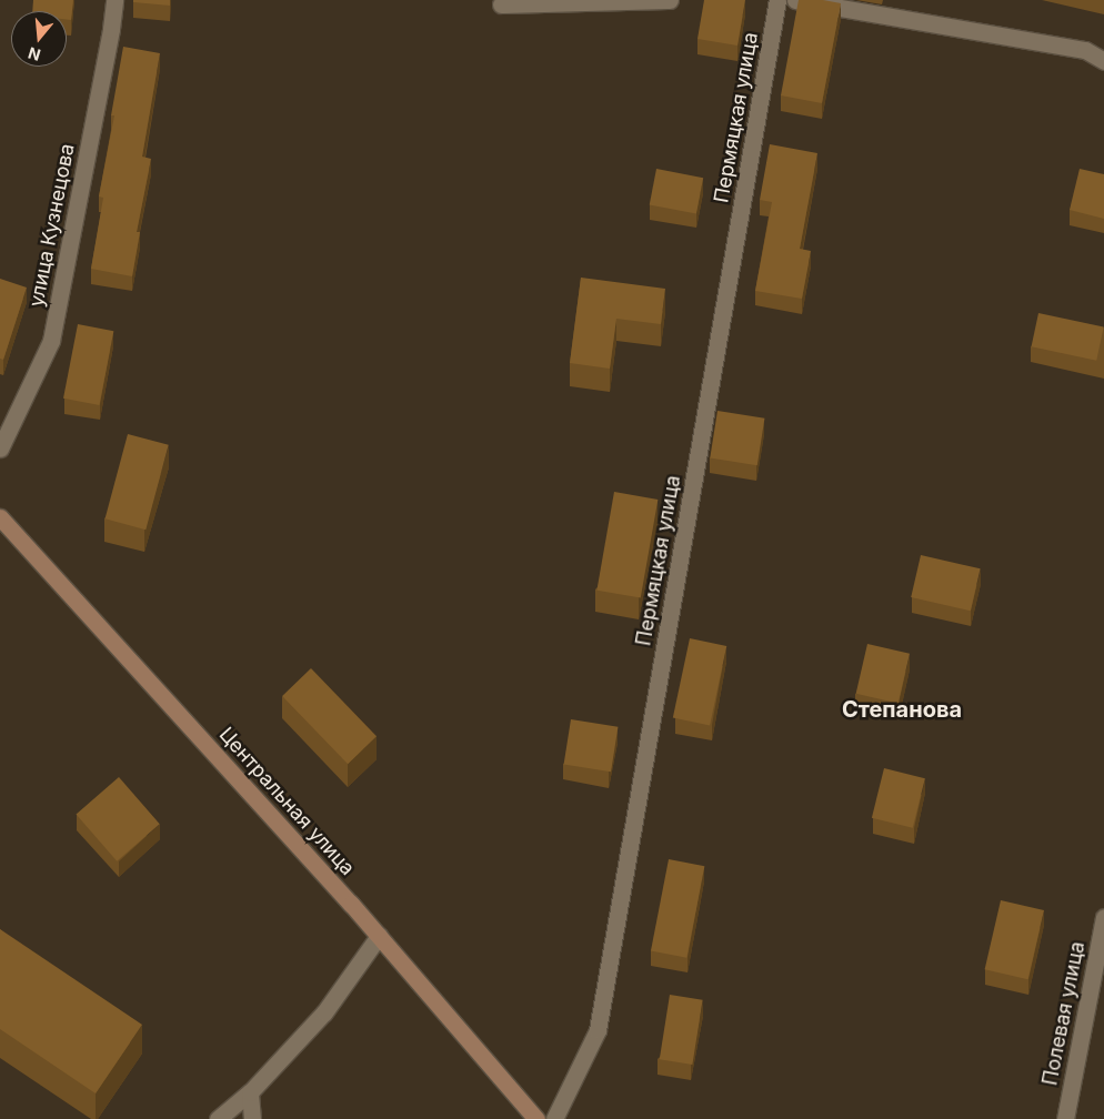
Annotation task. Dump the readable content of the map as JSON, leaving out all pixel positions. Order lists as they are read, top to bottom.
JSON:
{
  "streets": {
    "main road": ["Центральная улица"],
    "street": ["Пермяцкая улица", "улица Кузнецова", "Полевая улица"]
  },
  "districts": ["Степанова"],
  "north": "bottom"
}
